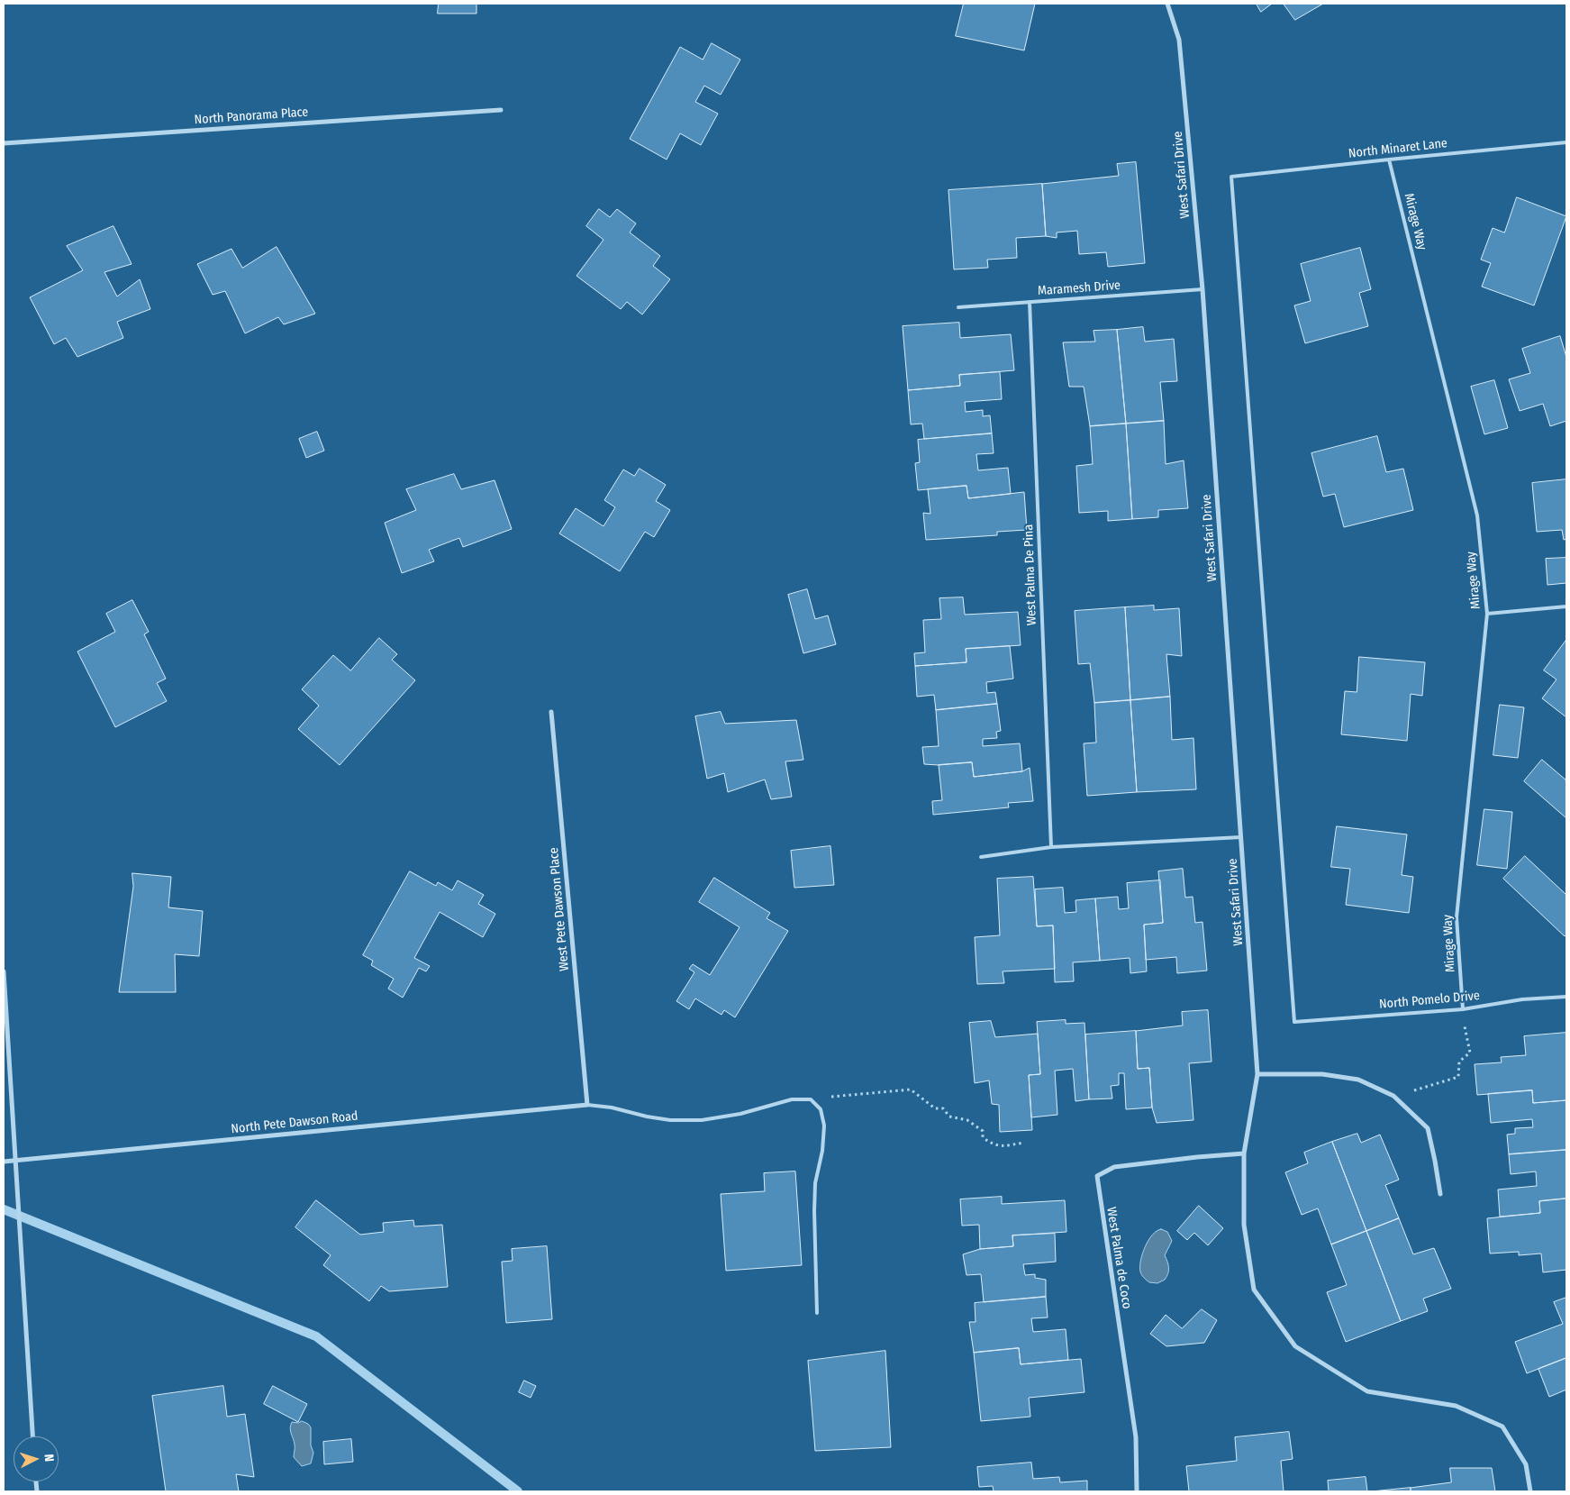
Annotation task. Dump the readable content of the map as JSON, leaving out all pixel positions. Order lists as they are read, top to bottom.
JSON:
{
  "streets": {
    "street": [
      "North Panorama Place",
      "West Safari Drive",
      "West Pete Dawson Place",
      "North Pete Dawson Road",
      "West Palma de Coco"
    ],
    "lane": [
      "North Minaret Lane",
      "Mirage Way",
      "Maramesh Drive",
      "West Palma De Pina",
      "North Pomelo Drive"
    ]
  },
  "crossings": [
    ["North Minaret Lane", "Mirage Way"],
    ["North Minaret Lane", "North Pomelo Drive"],
    ["West Safari Drive", "Maramesh Drive"],
    ["West Safari Drive", "West Palma de Coco"],
    ["Mirage Way", "North Pomelo Drive"],
    ["Maramesh Drive", "West Palma De Pina"],
    ["West Pete Dawson Place", "North Pete Dawson Road"]
  ],
  "north": "right"
}
